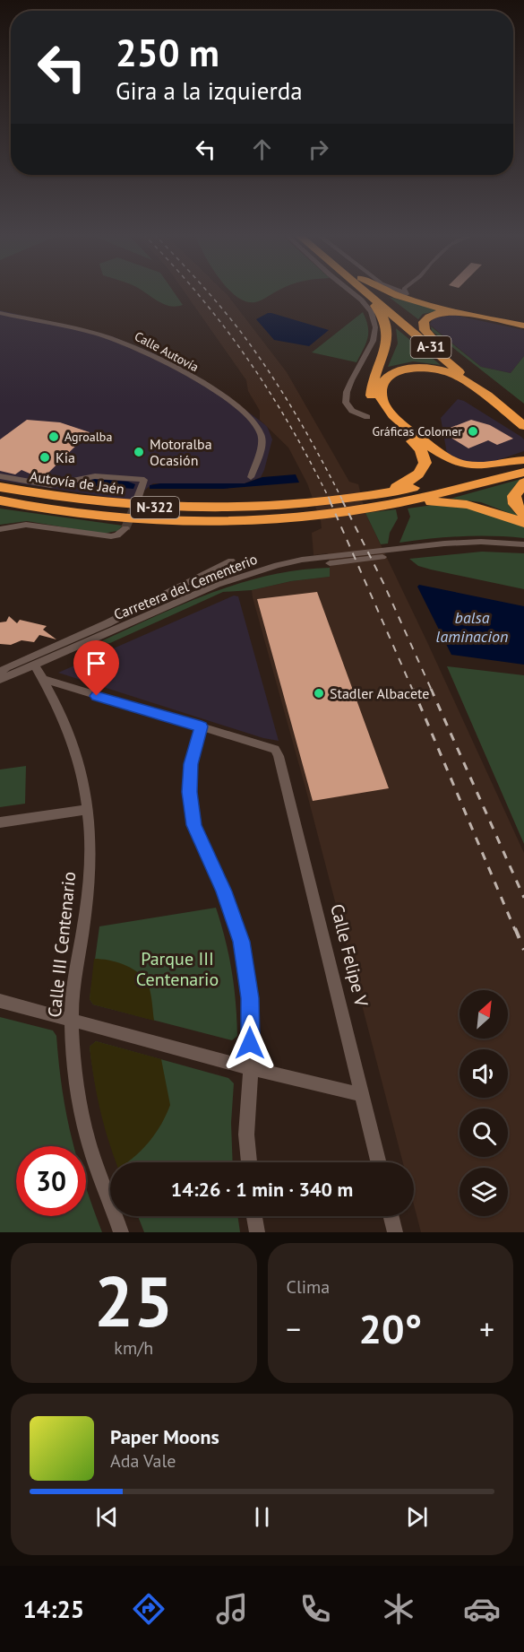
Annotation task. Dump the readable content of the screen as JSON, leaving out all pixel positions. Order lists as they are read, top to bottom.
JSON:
{
  "streets": {
    "highway": ["A-31", "Autovía de Jaén", "N-322"],
    "street": [
      "Calle Autovía",
      "Carretera del Cementerio",
      "Calle III Centenario",
      "Calle Felipe V"
    ]
  },
  "crossings": [
    ["Autovía de Jaén", "N-322"],
    ["Carretera del Cementerio", "Calle III Centenario"]
  ],
  "water": ["balsa laminacion"],
  "parks": ["Parque III Centenario"],
  "places": [
    "Gráficas Colomer",
    "Agroalba",
    "Motoralba Ocasión",
    "Kia",
    "Stadler Albacete"
  ],
  "north": "top right",
  "page": {
    "turn": ["250 m", "Gira a la izquierda"],
    "limit": "30",
    "trip": "14:26 · 1 min · 340 m",
    "tile": [
      ["25", "km/h"],
      "Clima"
    ],
    "heat": ["−", "20°", "+"],
    "song": ["Paper Moons", "Ada Vale"],
    "tabs": "14:25"
  }
}
